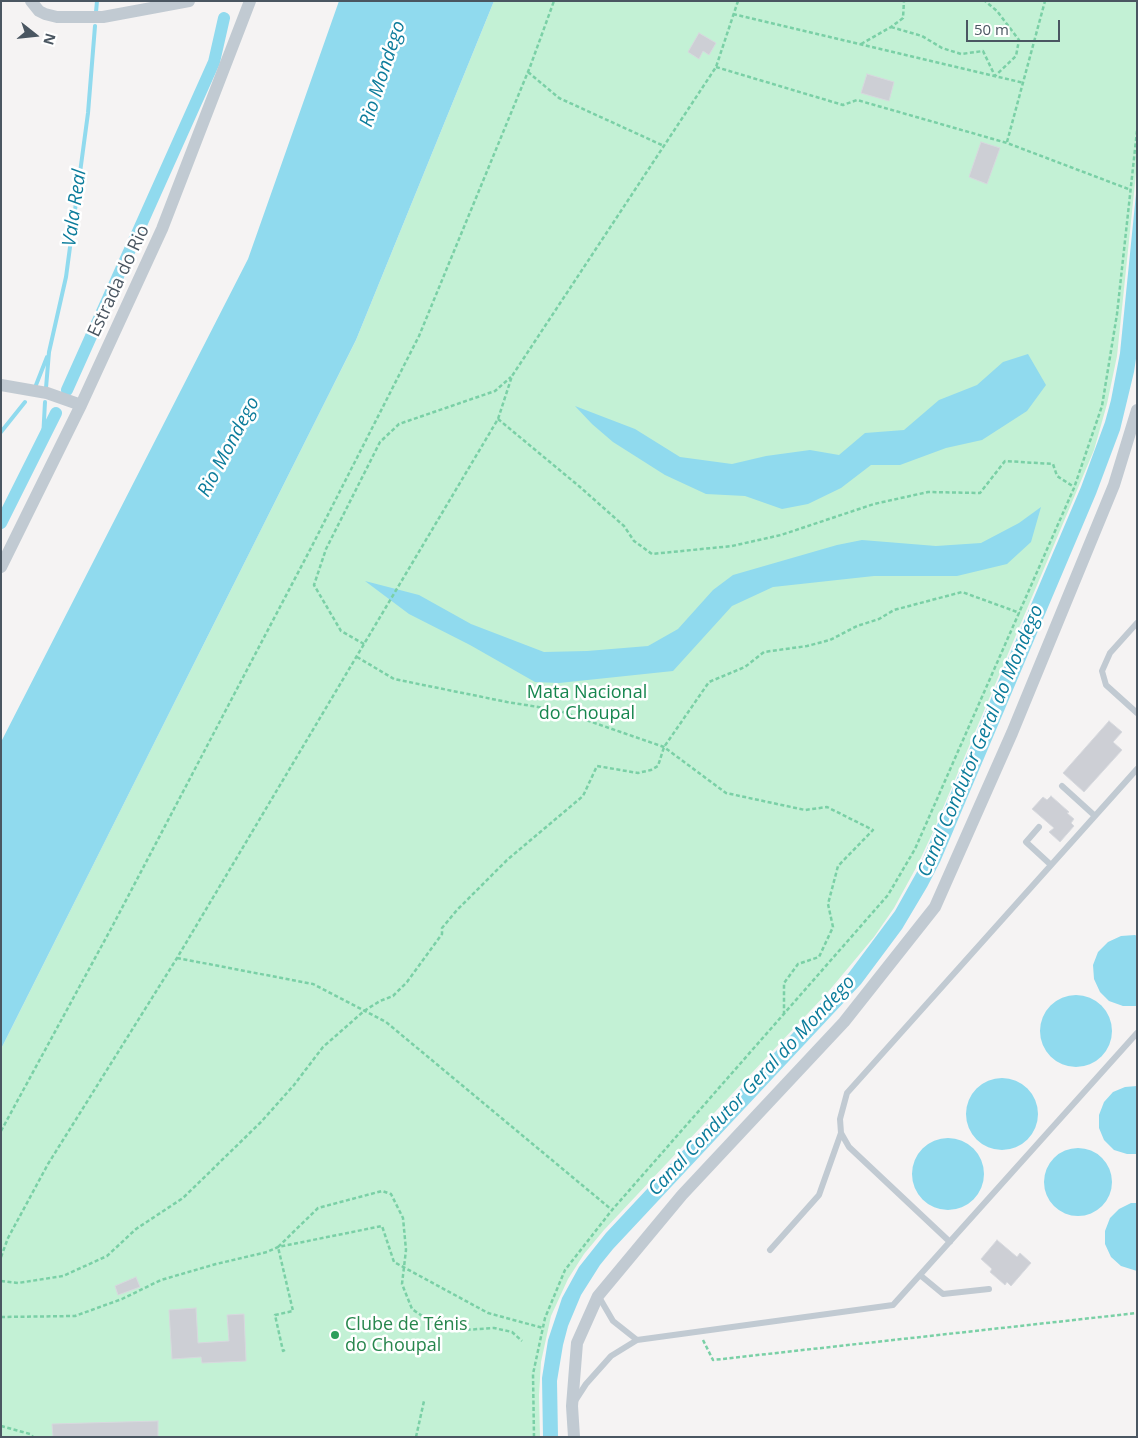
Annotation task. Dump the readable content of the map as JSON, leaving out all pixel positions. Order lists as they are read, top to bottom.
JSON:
{
  "streets": {
    "street": ["Estrada do Rio"]
  },
  "water": ["Rio Mondego", "Vala Real", "Canal Condutor Geral do Mondego"],
  "parks": ["Mata Nacional do Choupal"],
  "places": ["Clube de Ténis do Choupal"],
  "scale_bar": "50 m",
  "north": "right"
}
